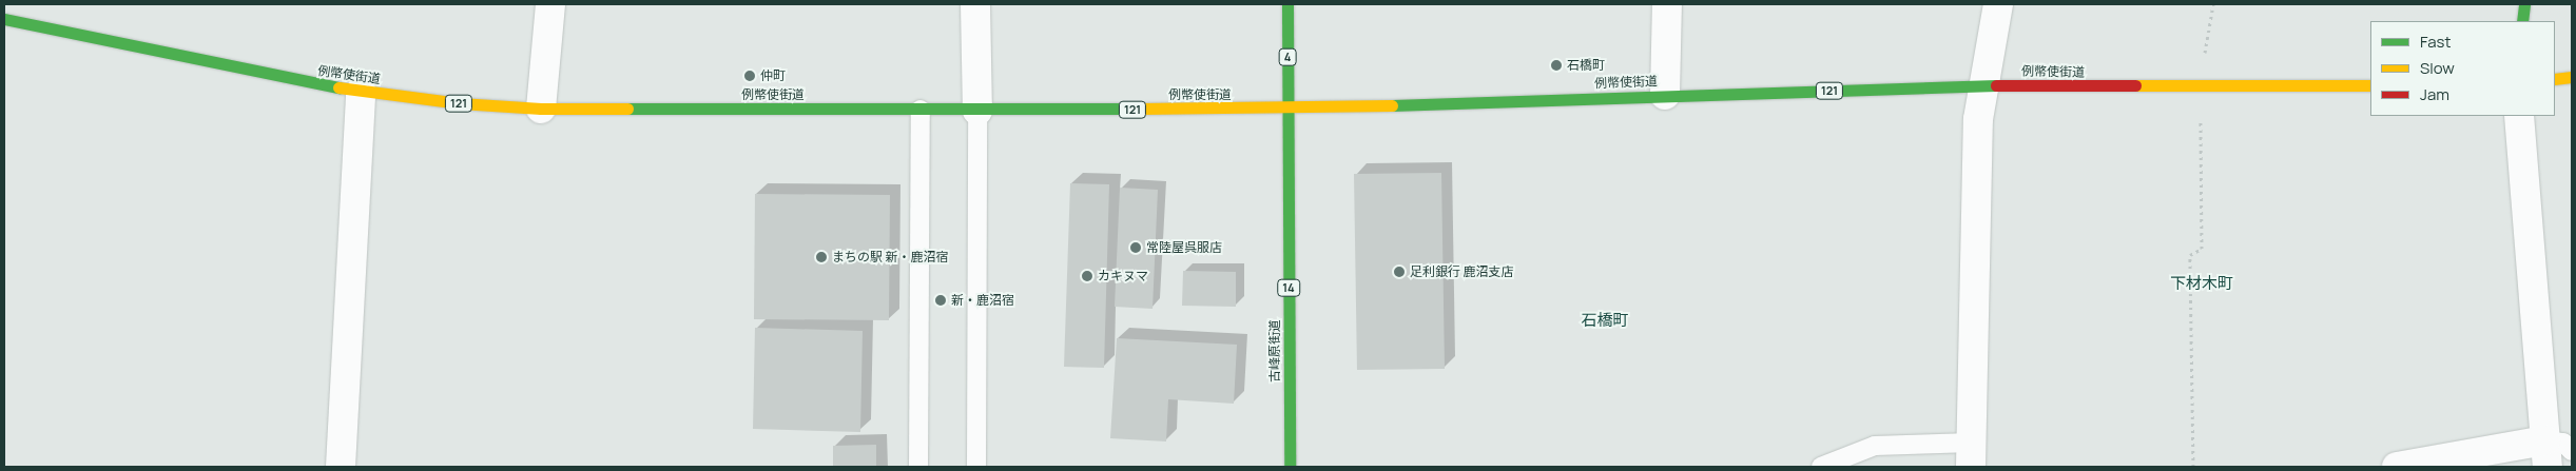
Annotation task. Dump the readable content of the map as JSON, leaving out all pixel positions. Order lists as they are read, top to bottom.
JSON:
{
  "streets": {
    "main road": [
      "4",
      "例幣使街道",
      "121",
      "14",
      "古峰原街道"
    ]
  },
  "crossings": [
    ["4", "例幣使街道"],
    ["4", "古峰原街道"],
    ["例幣使街道", "古峰原街道"]
  ],
  "districts": ["下材木町", "石橋町"],
  "places": [
    "石橋町",
    "仲町",
    "常陸屋呉服店",
    "まちの駅 新・鹿沼宿",
    "足利銀行 鹿沼支店",
    "カキヌマ",
    "新・鹿沼宿"
  ],
  "legend": ["Fast", "Slow", "Jam"]
}
